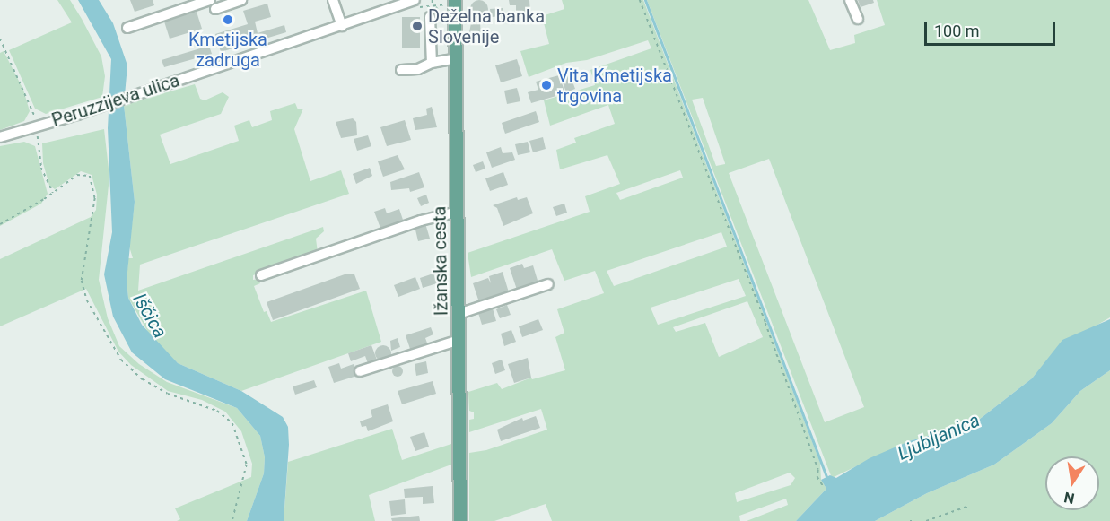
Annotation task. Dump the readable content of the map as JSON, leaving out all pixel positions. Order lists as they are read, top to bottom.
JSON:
{
  "streets": {
    "main road": ["Ižanska cesta"],
    "street": ["Peruzzijeva ulica"]
  },
  "water": ["Iščica", "Ljubljanica"],
  "places": ["Kmetijska zadruga", "Deželna banka Slovenije", "Vita Kmetijska trgovina"],
  "scale_bar": "100 m",
  "north": "bottom"
}
